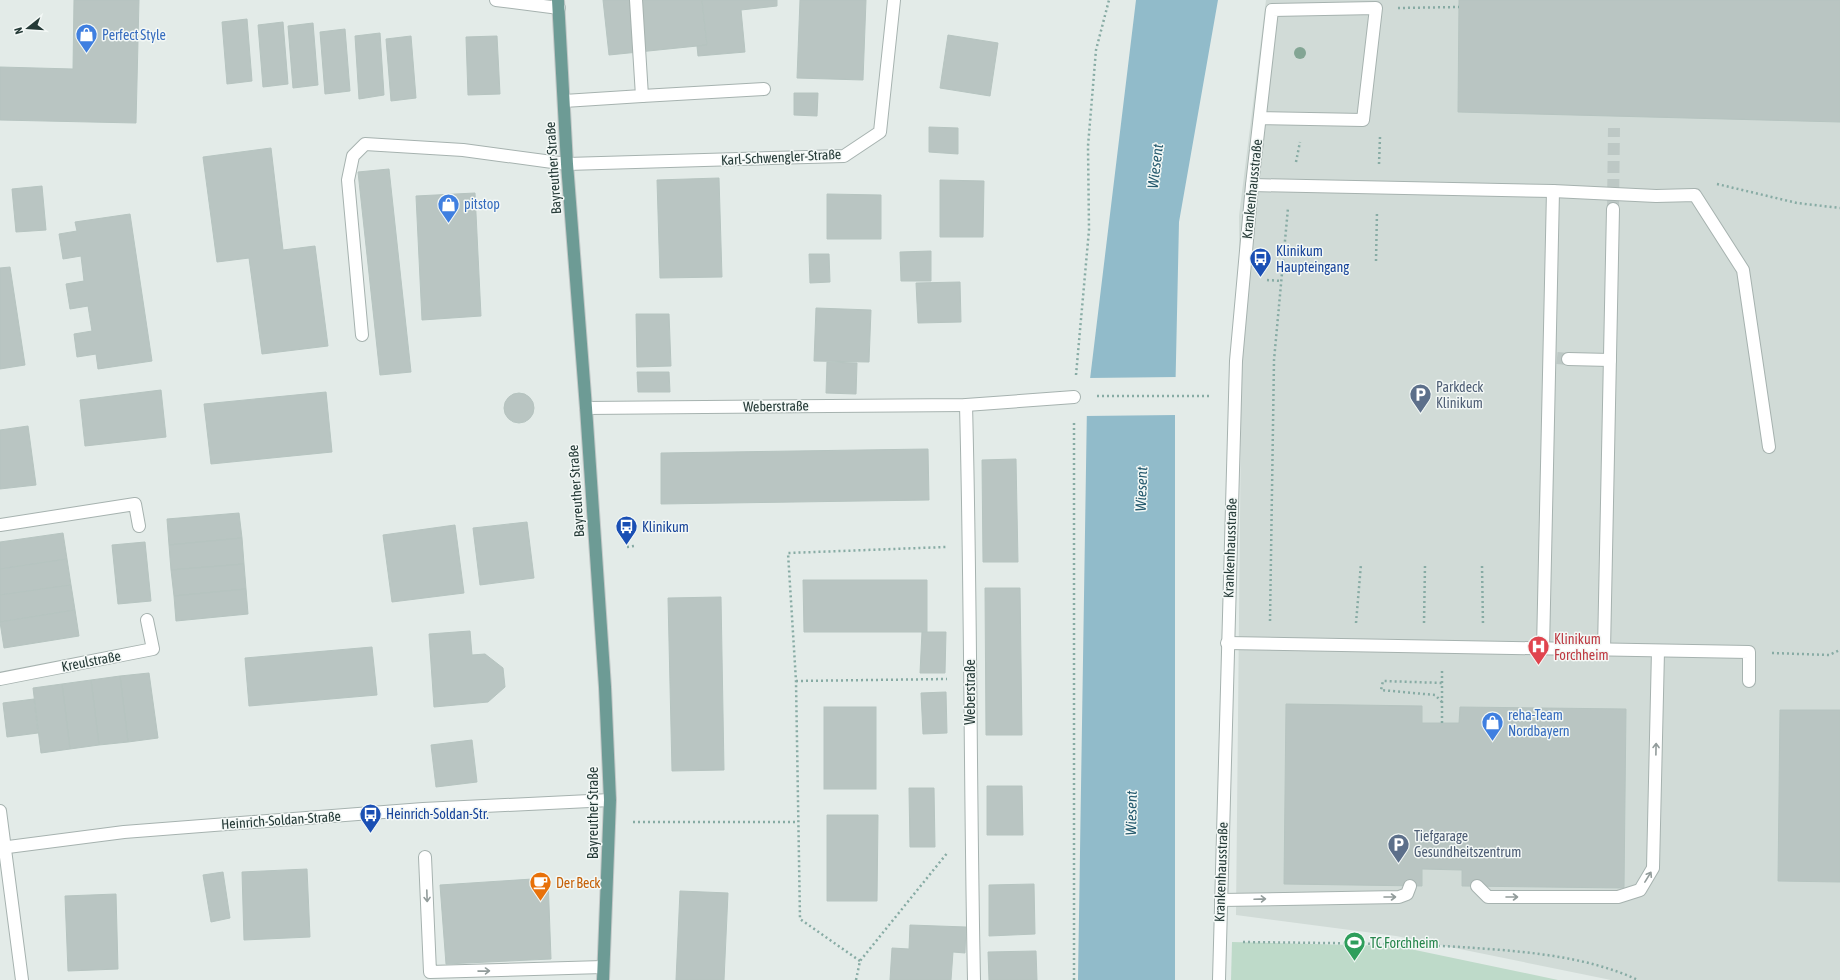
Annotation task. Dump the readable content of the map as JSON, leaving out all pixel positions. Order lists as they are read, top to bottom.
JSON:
{
  "streets": {
    "main road": ["Bayreuther Straße"],
    "street": [
      "Karl-Schwengler-Straße",
      "Krankenhausstraße",
      "Weberstraße",
      "Kreulstraße",
      "Heinrich-Soldan-Straße"
    ]
  },
  "crossings": [
    ["Karl-Schwengler-Straße", "Bayreuther Straße"],
    ["Bayreuther Straße", "Weberstraße"],
    ["Bayreuther Straße", "Heinrich-Soldan-Straße"]
  ],
  "water": ["Wiesent"],
  "places": {
    "shop": ["Perfect Style", "pitstop", "reha-Team Nordbayern"],
    "bus stop": ["Klinikum Haupteingang", "Klinikum", "Heinrich-Soldan-Str."],
    "parking": ["Parkdeck Klinikum", "Tiefgarage Gesundheitszentrum"],
    "hospital": ["Klinikum Forchheim"],
    "cafe": ["Der Beck"],
    "sports": ["TC Forchheim"]
  },
  "north": "left"
}
